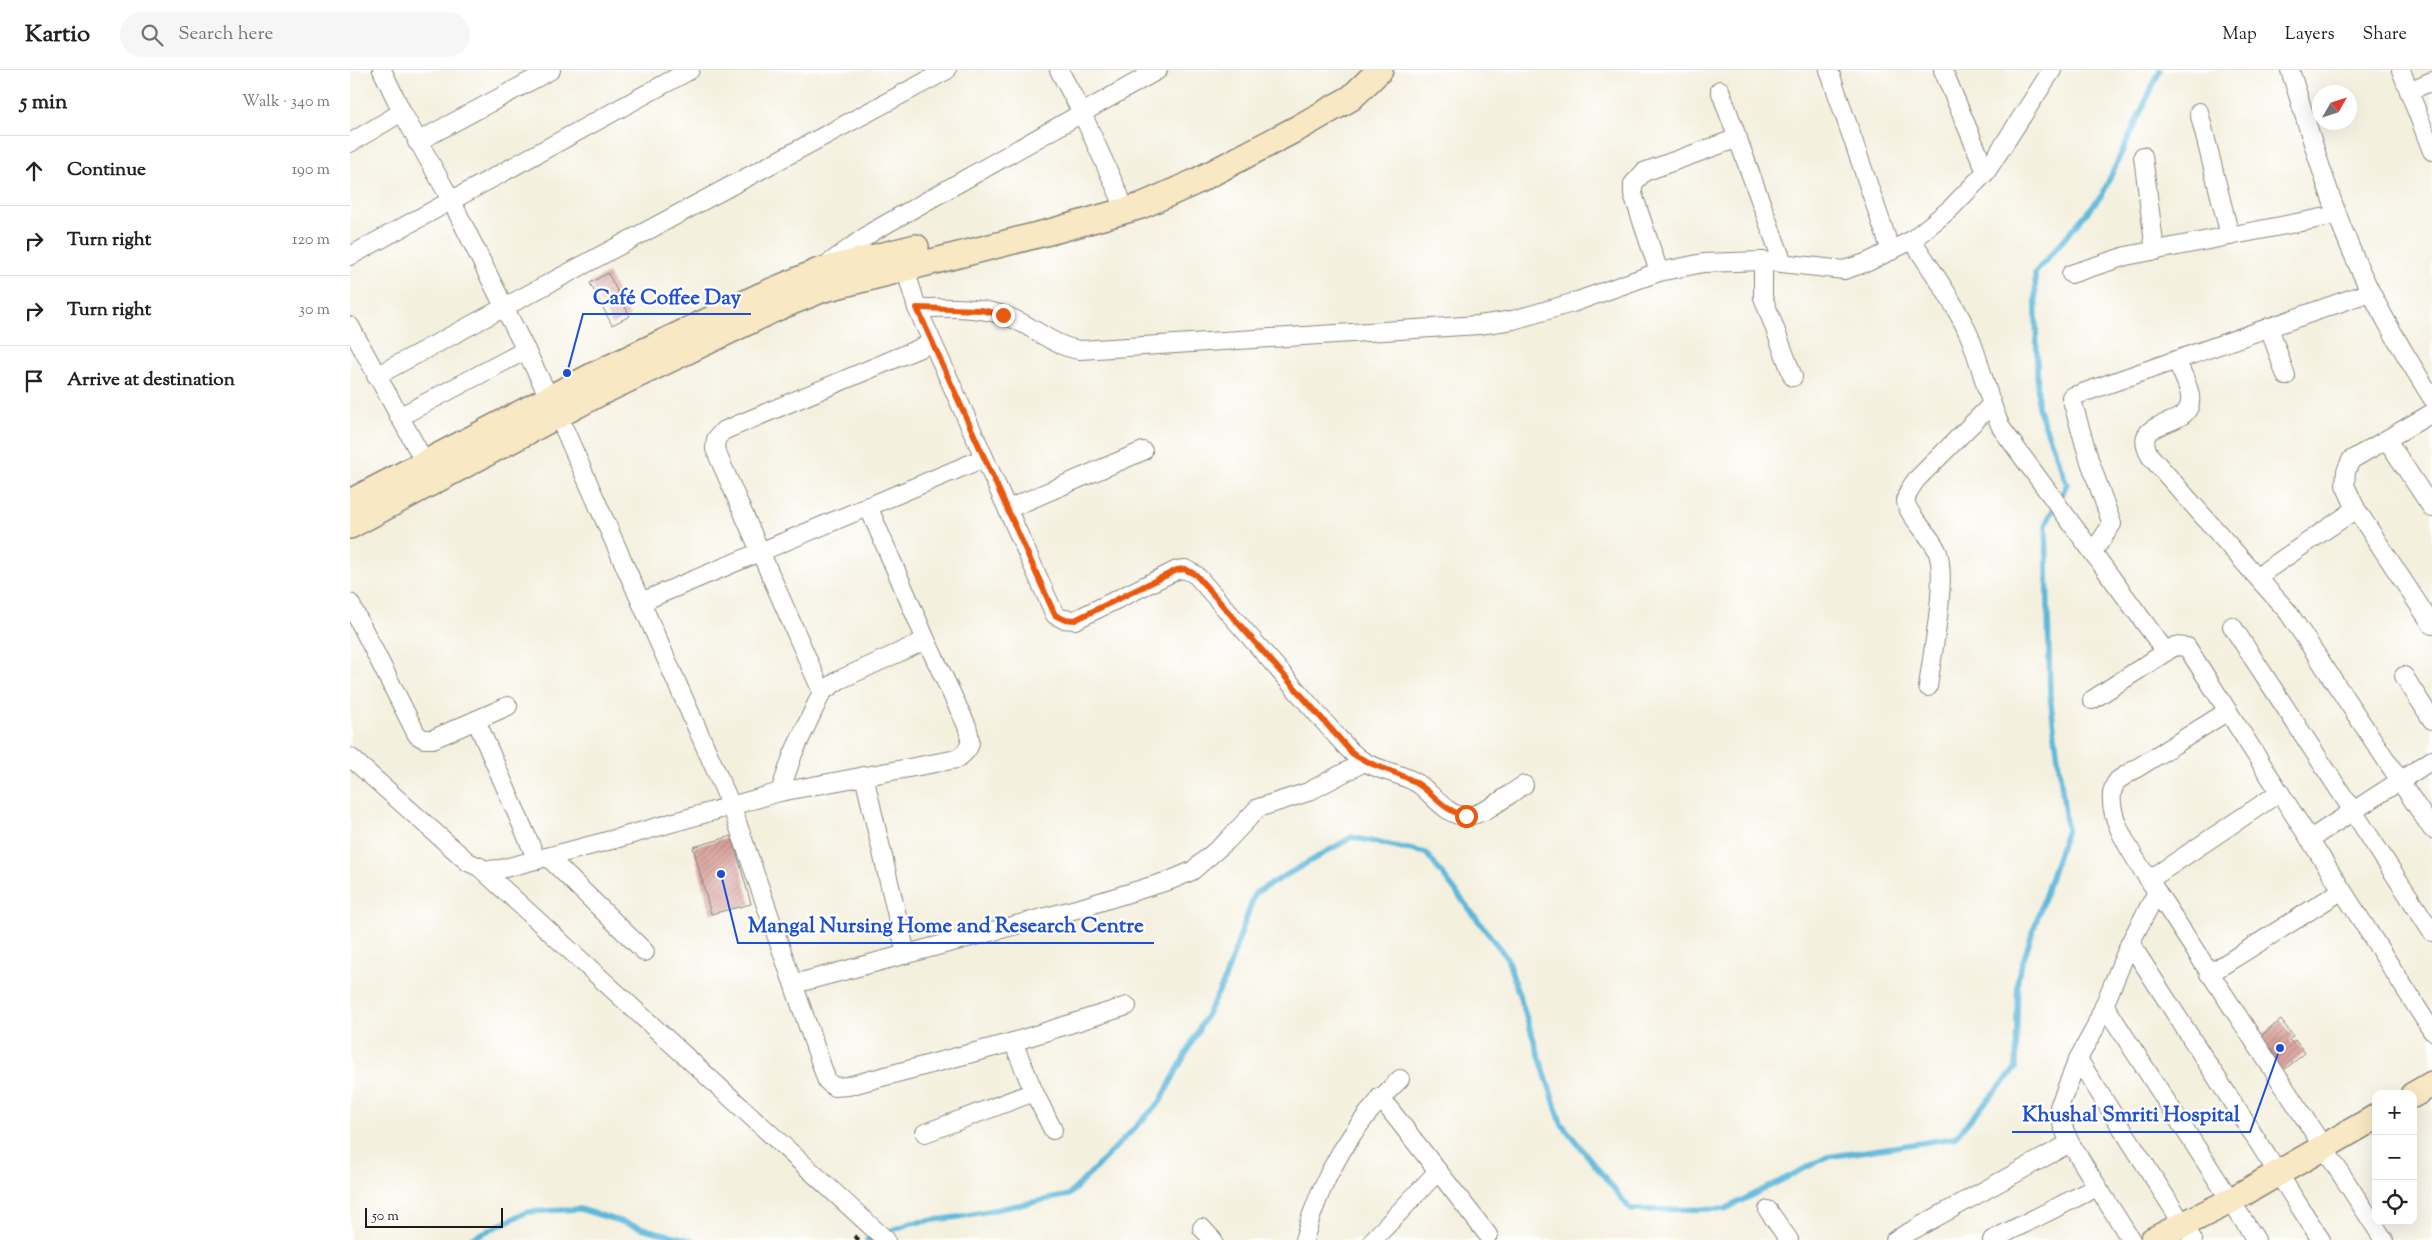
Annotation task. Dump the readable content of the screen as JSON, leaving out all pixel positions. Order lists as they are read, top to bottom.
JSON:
{
  "places": ["Café Coffee Day", "Mangal Nursing Home and Research Centre", "Khushal Smriti Hospital"],
  "scale_bar": "50 m",
  "north": "top right",
  "page": {
    "header": "Kartio",
    "search": "Search here",
    "nav": ["Map", "Layers", "Share"],
    "heading": ["5 min", "Walk · 340 m"],
    "list": [
      ["Continue", "190 m"],
      ["Turn right", "120 m"],
      ["Turn right", "30 m"],
      "Arrive at destination"
    ],
    "map_buttons": ["+", "−"],
    "scale": "50 m"
  }
}
